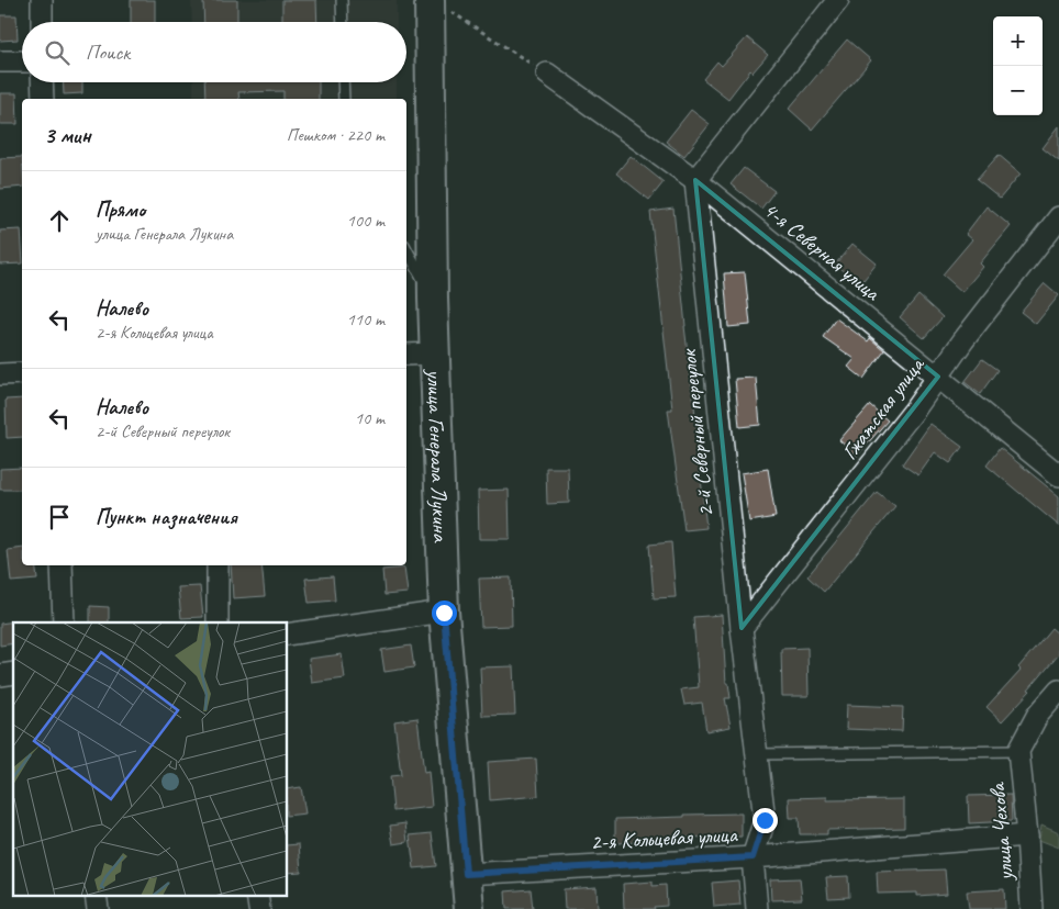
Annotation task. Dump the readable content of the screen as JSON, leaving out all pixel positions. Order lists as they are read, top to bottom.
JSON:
{
  "streets": {
    "main road": ["улица Генерала Лукина"],
    "street": [
      "4-я Северная улица",
      "Гжатская улица",
      "2-й Северный переулок",
      "улица Чехова",
      "2-я Кольцевая улица"
    ]
  },
  "crossings": [
    ["4-я Северная улица", "Гжатская улица"],
    ["4-я Северная улица", "2-й Северный переулок"],
    ["Гжатская улица", "2-й Северный переулок"],
    ["2-й Северный переулок", "2-я Кольцевая улица"],
    ["улица Генерала Лукина", "2-я Кольцевая улица"],
    ["улица Чехова", "2-я Кольцевая улица"]
  ],
  "page": {
    "map_buttons": ["+", "−"],
    "search": "Поиск",
    "heading": ["3 мин", "Пешком · 220 m"],
    "list": [
      ["Прямо", "улица Генерала Лукина", "100 m"],
      ["Налево", "2-я Кольцевая улица", "110 m"],
      ["Налево", "2-й Северный переулок", "10 m"],
      "Пункт назначения"
    ]
  }
}
